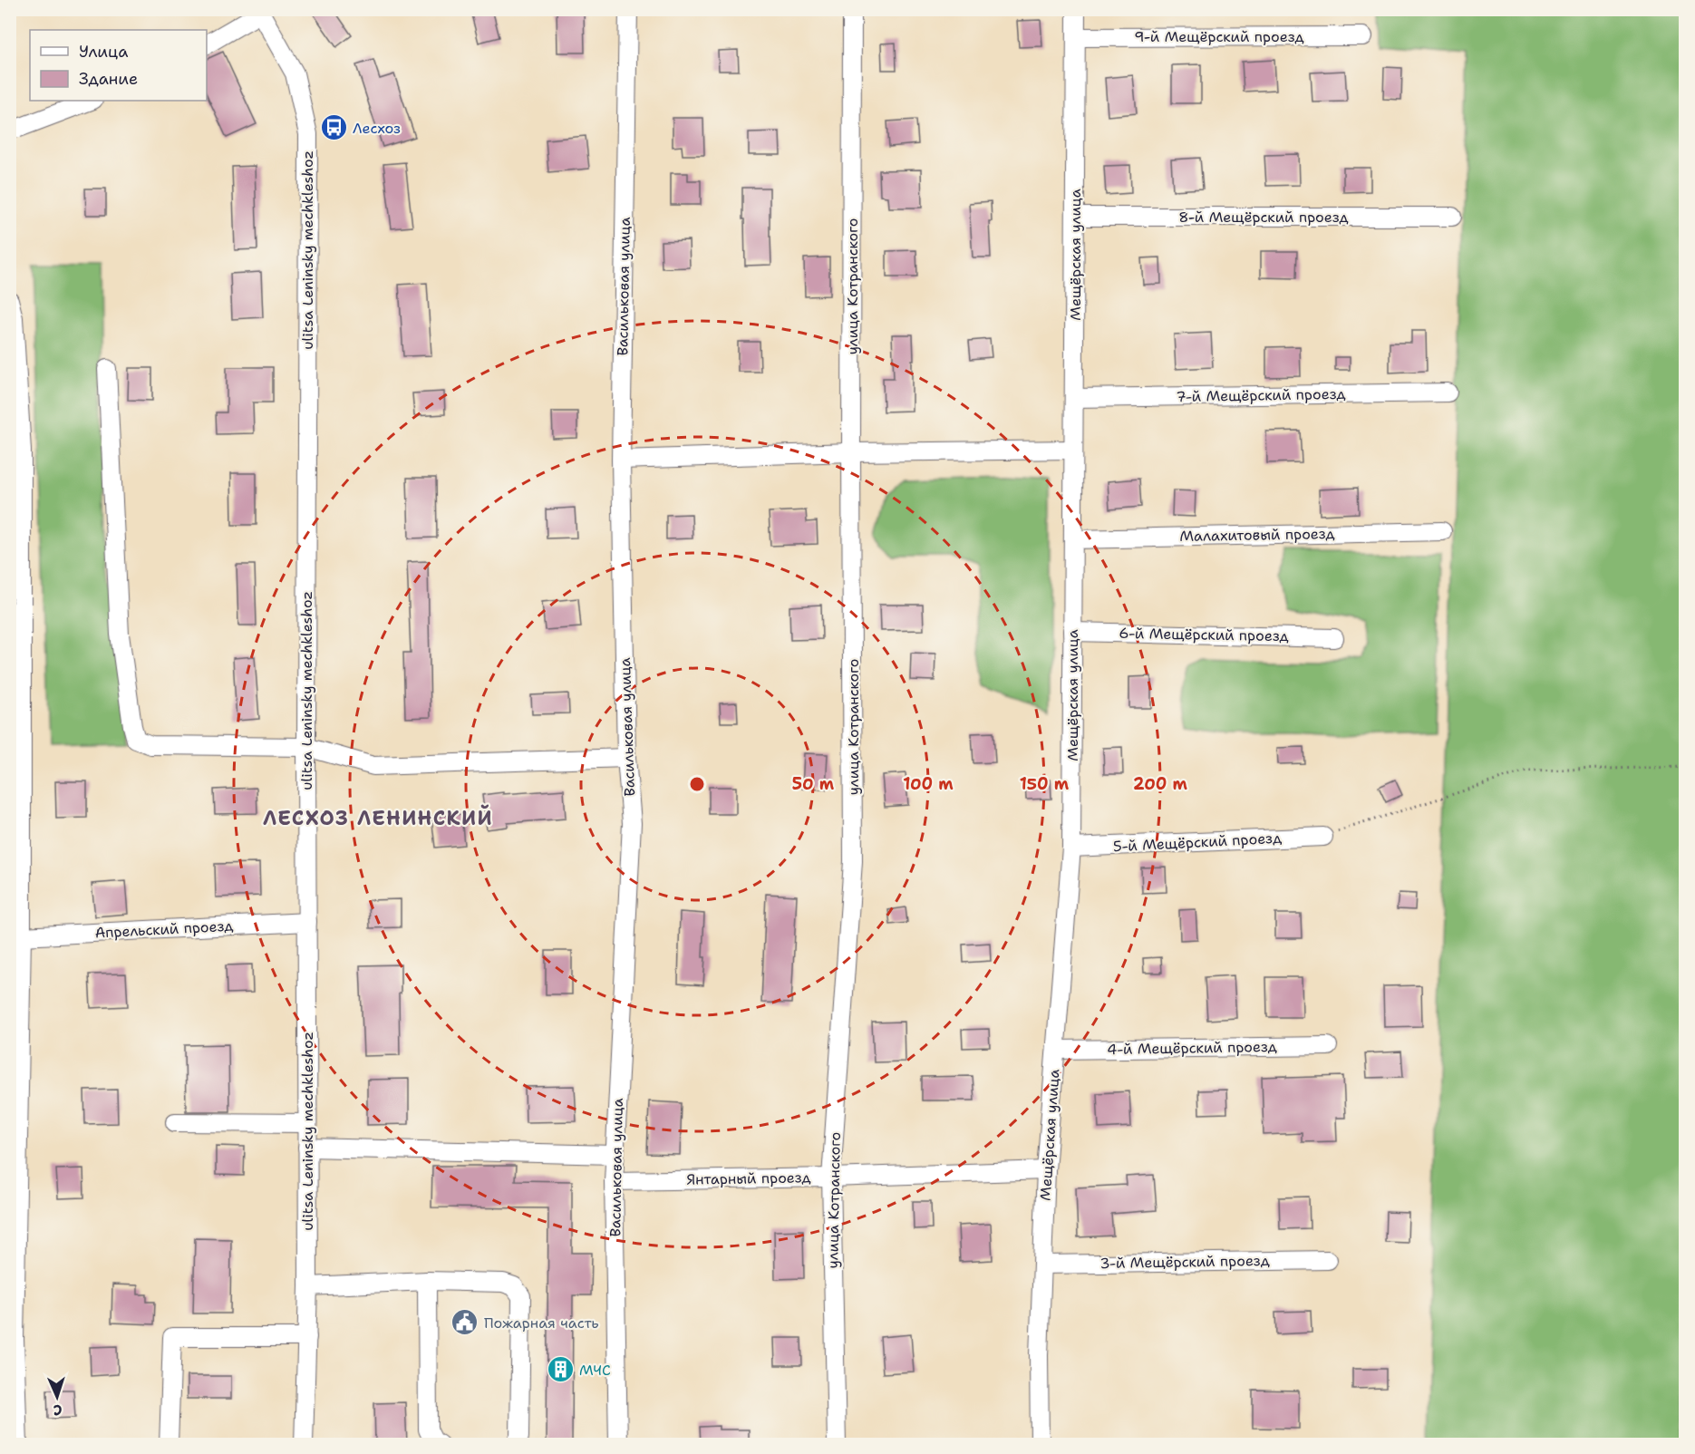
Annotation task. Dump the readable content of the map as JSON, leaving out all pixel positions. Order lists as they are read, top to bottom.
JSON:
{
  "streets": {
    "street": [
      "9-й Мещёрский проезд",
      "8-й Мещёрский проезд",
      "ulitsa Leninsky mechkleshoz",
      "Мещёрская улица",
      "Васильковая улица",
      "улица Котранского",
      "7-й Мещёрский проезд",
      "Малахитовый проезд",
      "6-й Мещёрский проезд",
      "5-й Мещёрский проезд",
      "Апрельский проезд",
      "4-й Мещёрский проезд",
      "Янтарный проезд",
      "3-й Мещёрский проезд"
    ]
  },
  "crossings": [
    ["9-й Мещёрский проезд", "Мещёрская улица"],
    ["8-й Мещёрский проезд", "Мещёрская улица"],
    ["ulitsa Leninsky mechkleshoz", "Апрельский проезд"],
    ["Мещёрская улица", "7-й Мещёрский проезд"],
    ["Мещёрская улица", "Малахитовый проезд"],
    ["Мещёрская улица", "6-й Мещёрский проезд"],
    ["Мещёрская улица", "5-й Мещёрский проезд"],
    ["Мещёрская улица", "4-й Мещёрский проезд"],
    ["Мещёрская улица", "Янтарный проезд"],
    ["Мещёрская улица", "3-й Мещёрский проезд"],
    ["Васильковая улица", "Янтарный проезд"],
    ["улица Котранского", "Янтарный проезд"]
  ],
  "districts": ["ЛЕСХОЗ ЛЕНИНСКИЙ"],
  "places": {
    "bus stop": ["Лесхоз"],
    "public building": ["Пожарная часть"],
    "building": ["МЧС"]
  },
  "legend": ["Улица", "Здание"],
  "north": "bottom",
  "rings": [
    "50 m",
    "100 m",
    "150 m",
    "200 m"
  ]
}
